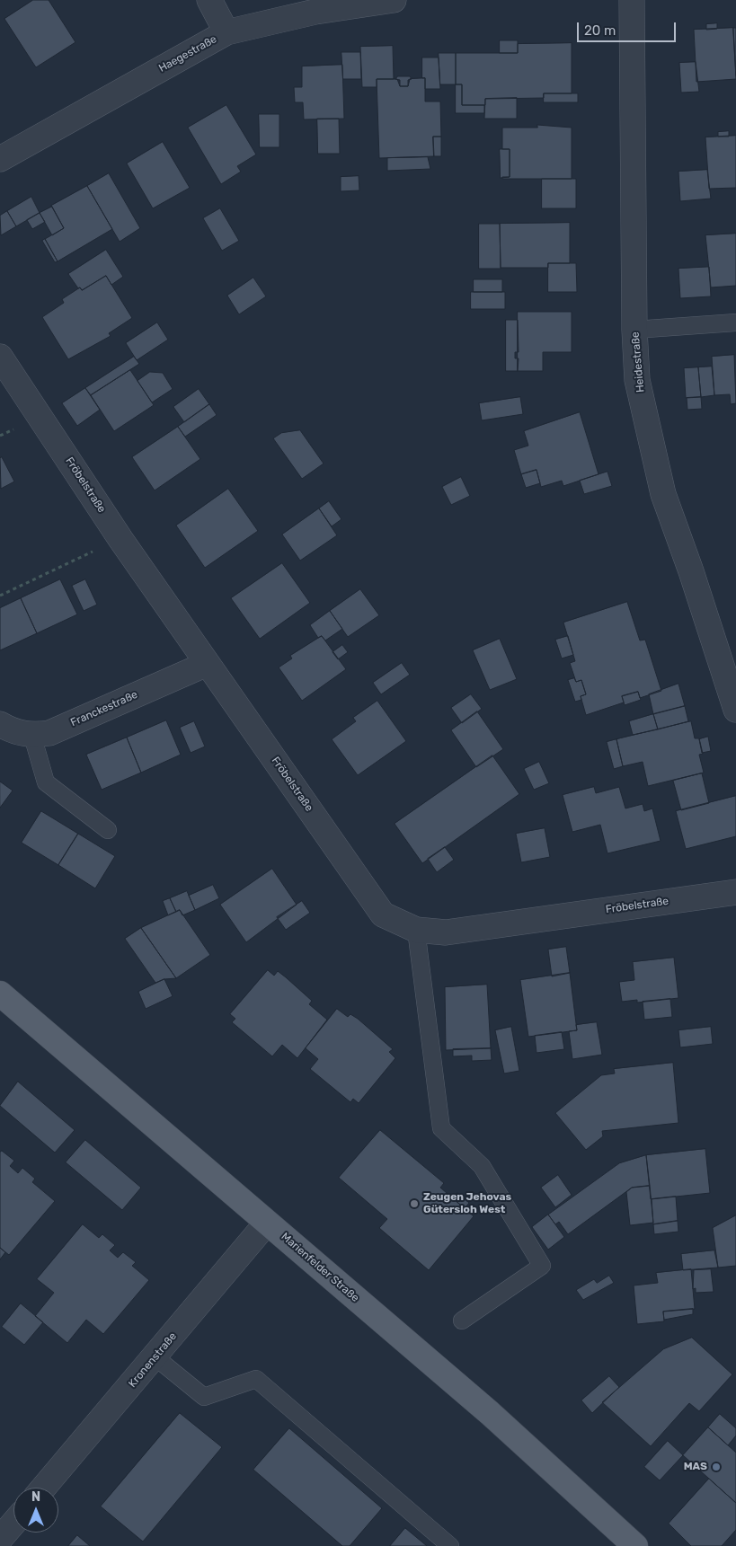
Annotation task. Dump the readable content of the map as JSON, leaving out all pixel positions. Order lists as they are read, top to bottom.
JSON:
{
  "streets": {
    "main road": ["Marienfelder Straße"],
    "street": [
      "Haegestraße",
      "Heidestraße",
      "Fröbelstraße",
      "Franckestraße",
      "Kronenstraße"
    ]
  },
  "crossings": [
    ["Fröbelstraße", "Franckestraße"],
    ["Marienfelder Straße", "Kronenstraße"]
  ],
  "places": ["Zeugen Jehovas Gütersloh West", "MAS"],
  "scale_bar": "20 m",
  "north": "top"
}
